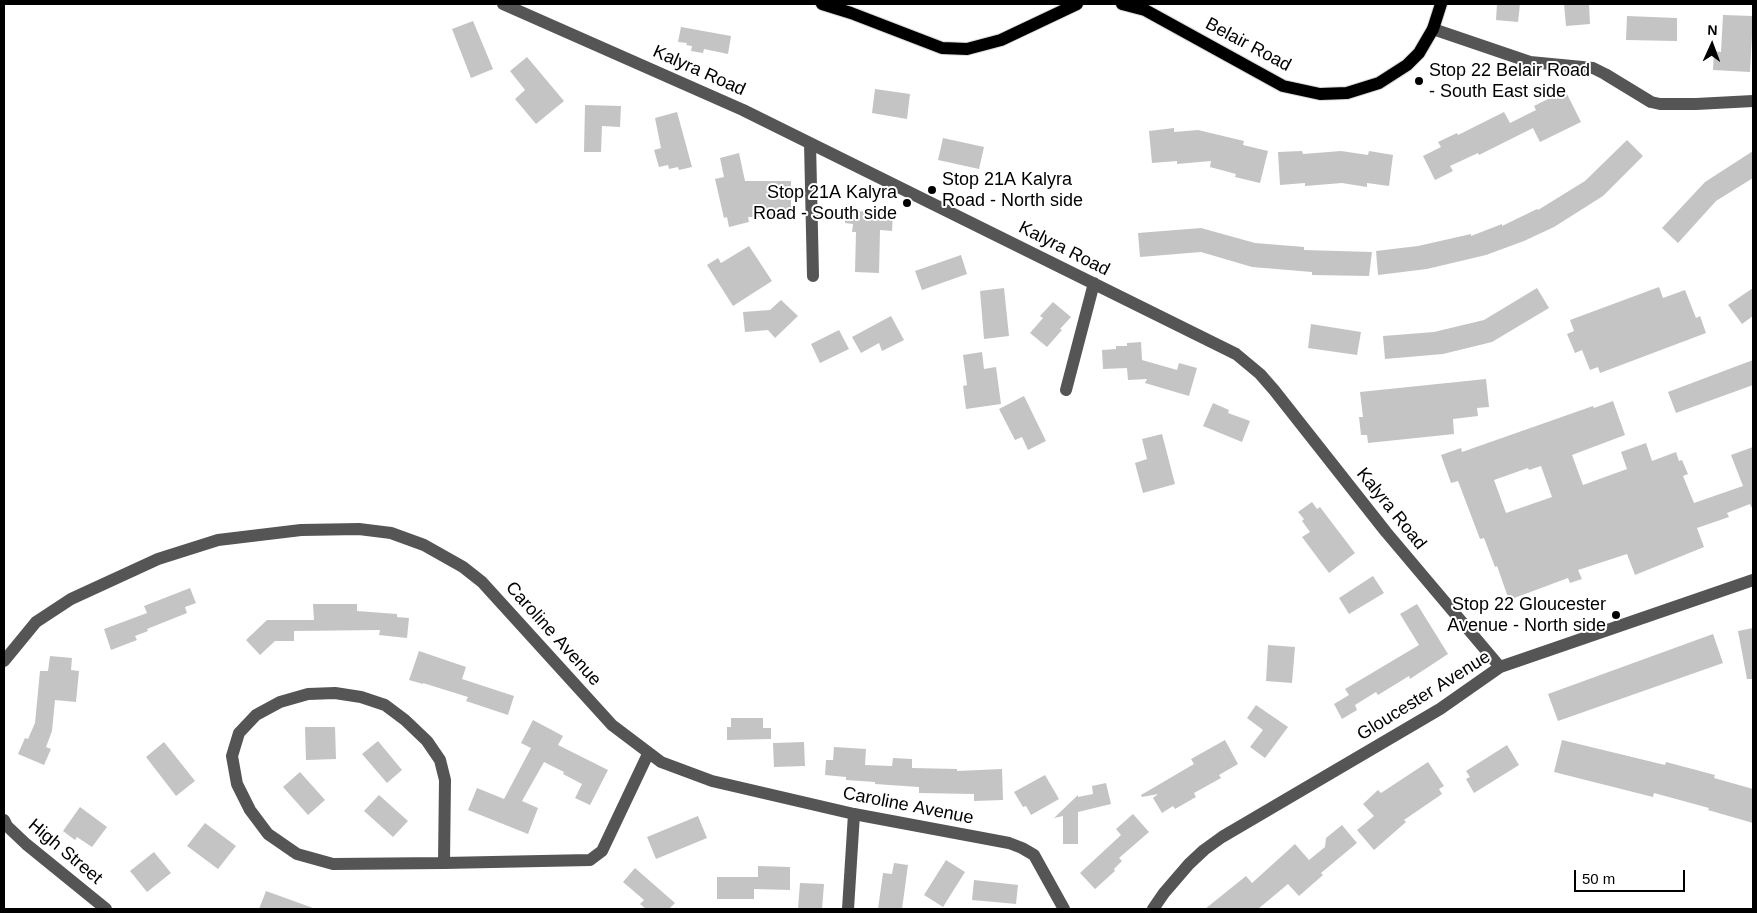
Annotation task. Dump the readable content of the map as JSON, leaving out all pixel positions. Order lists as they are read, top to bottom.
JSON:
{
  "streets": {
    "main road": ["Belair Road"],
    "street": [
      "Kalyra Road",
      "Caroline Avenue",
      "Gloucester Avenue",
      "High Street"
    ]
  },
  "crossings": [
    ["Kalyra Road", "Gloucester Avenue"]
  ],
  "places": [
    "Stop 22 Belair Road - South East side",
    "Stop 21A Kalyra Road - North side",
    "Stop 21A Kalyra Road - South side",
    "Stop 22 Gloucester Avenue - North side"
  ],
  "scale_bar": "50 m",
  "north": "top"
}
